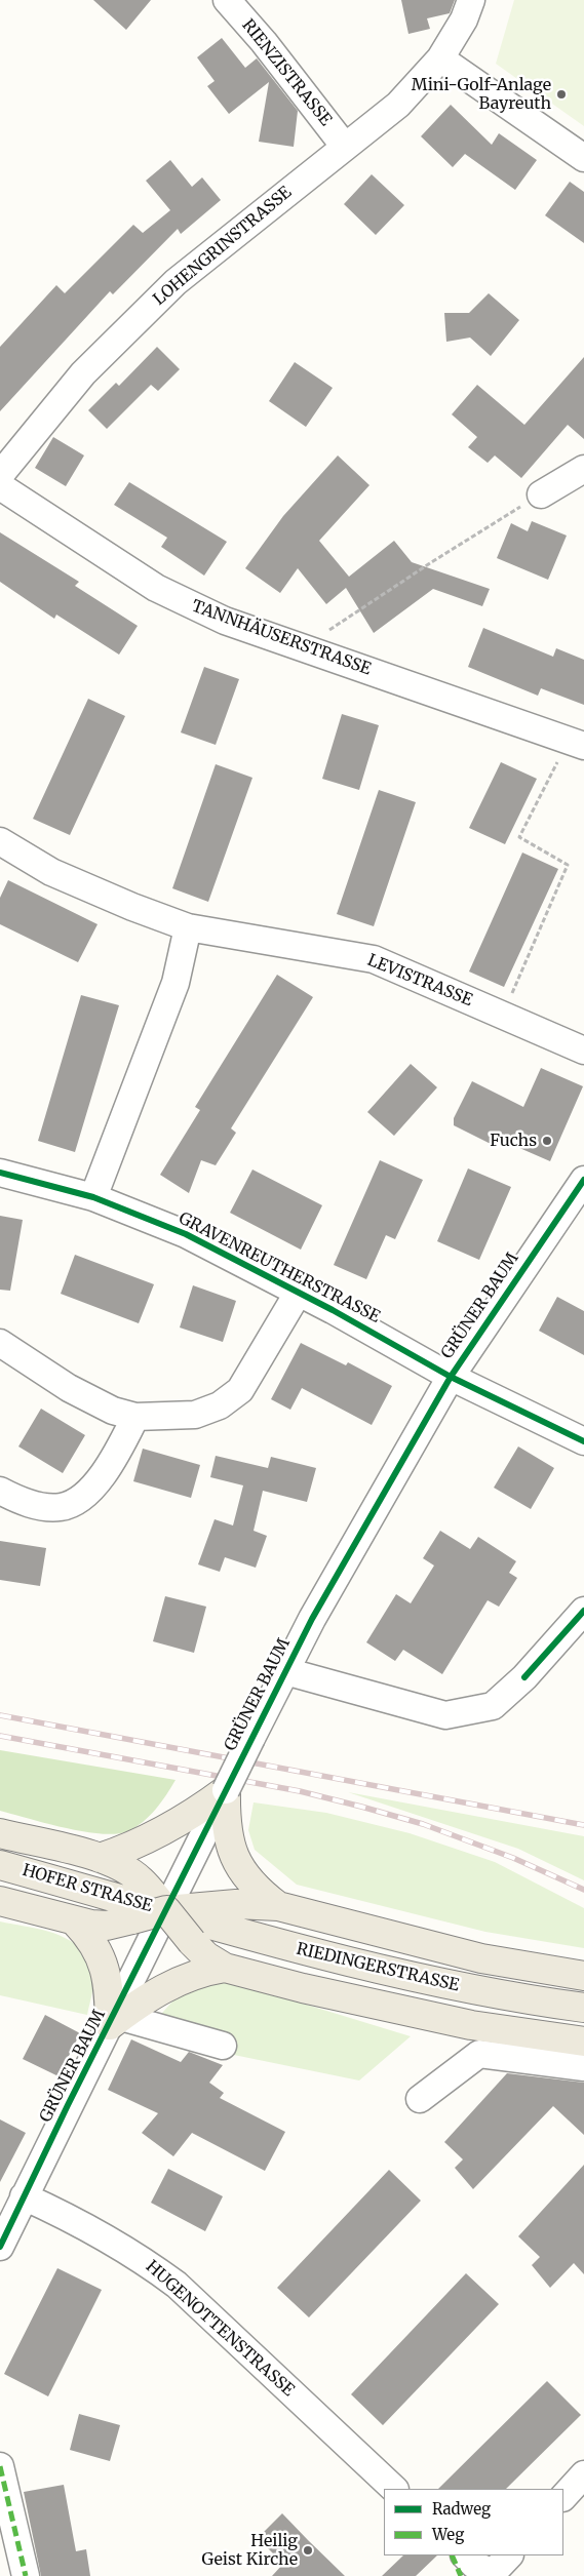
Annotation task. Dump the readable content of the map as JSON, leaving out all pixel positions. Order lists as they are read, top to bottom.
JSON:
{
  "streets": {
    "main road": ["HOFER STRASSE", "RIEDINGERSTRASSE"],
    "street": [
      "RIENZISTRASSE",
      "LOHENGRINSTRASSE",
      "TANNHÄUSERSTRASSE",
      "LEVISTRASSE",
      "GRAVENREUTHERSTRASSE",
      "GRÜNER BAUM",
      "HUGENOTTENSTRASSE"
    ]
  },
  "crossings": [
    ["RIENZISTRASSE", "LOHENGRINSTRASSE"],
    ["GRAVENREUTHERSTRASSE", "GRÜNER BAUM"],
    ["GRÜNER BAUM", "HOFER STRASSE"],
    ["GRÜNER BAUM", "RIEDINGERSTRASSE"],
    ["GRÜNER BAUM", "HUGENOTTENSTRASSE"],
    ["HOFER STRASSE", "RIEDINGERSTRASSE"]
  ],
  "places": ["Mini-Golf-Anlage Bayreuth", "Fuchs", "Heilig Geist Kirche"],
  "legend": ["Radweg", "Weg"]
}
